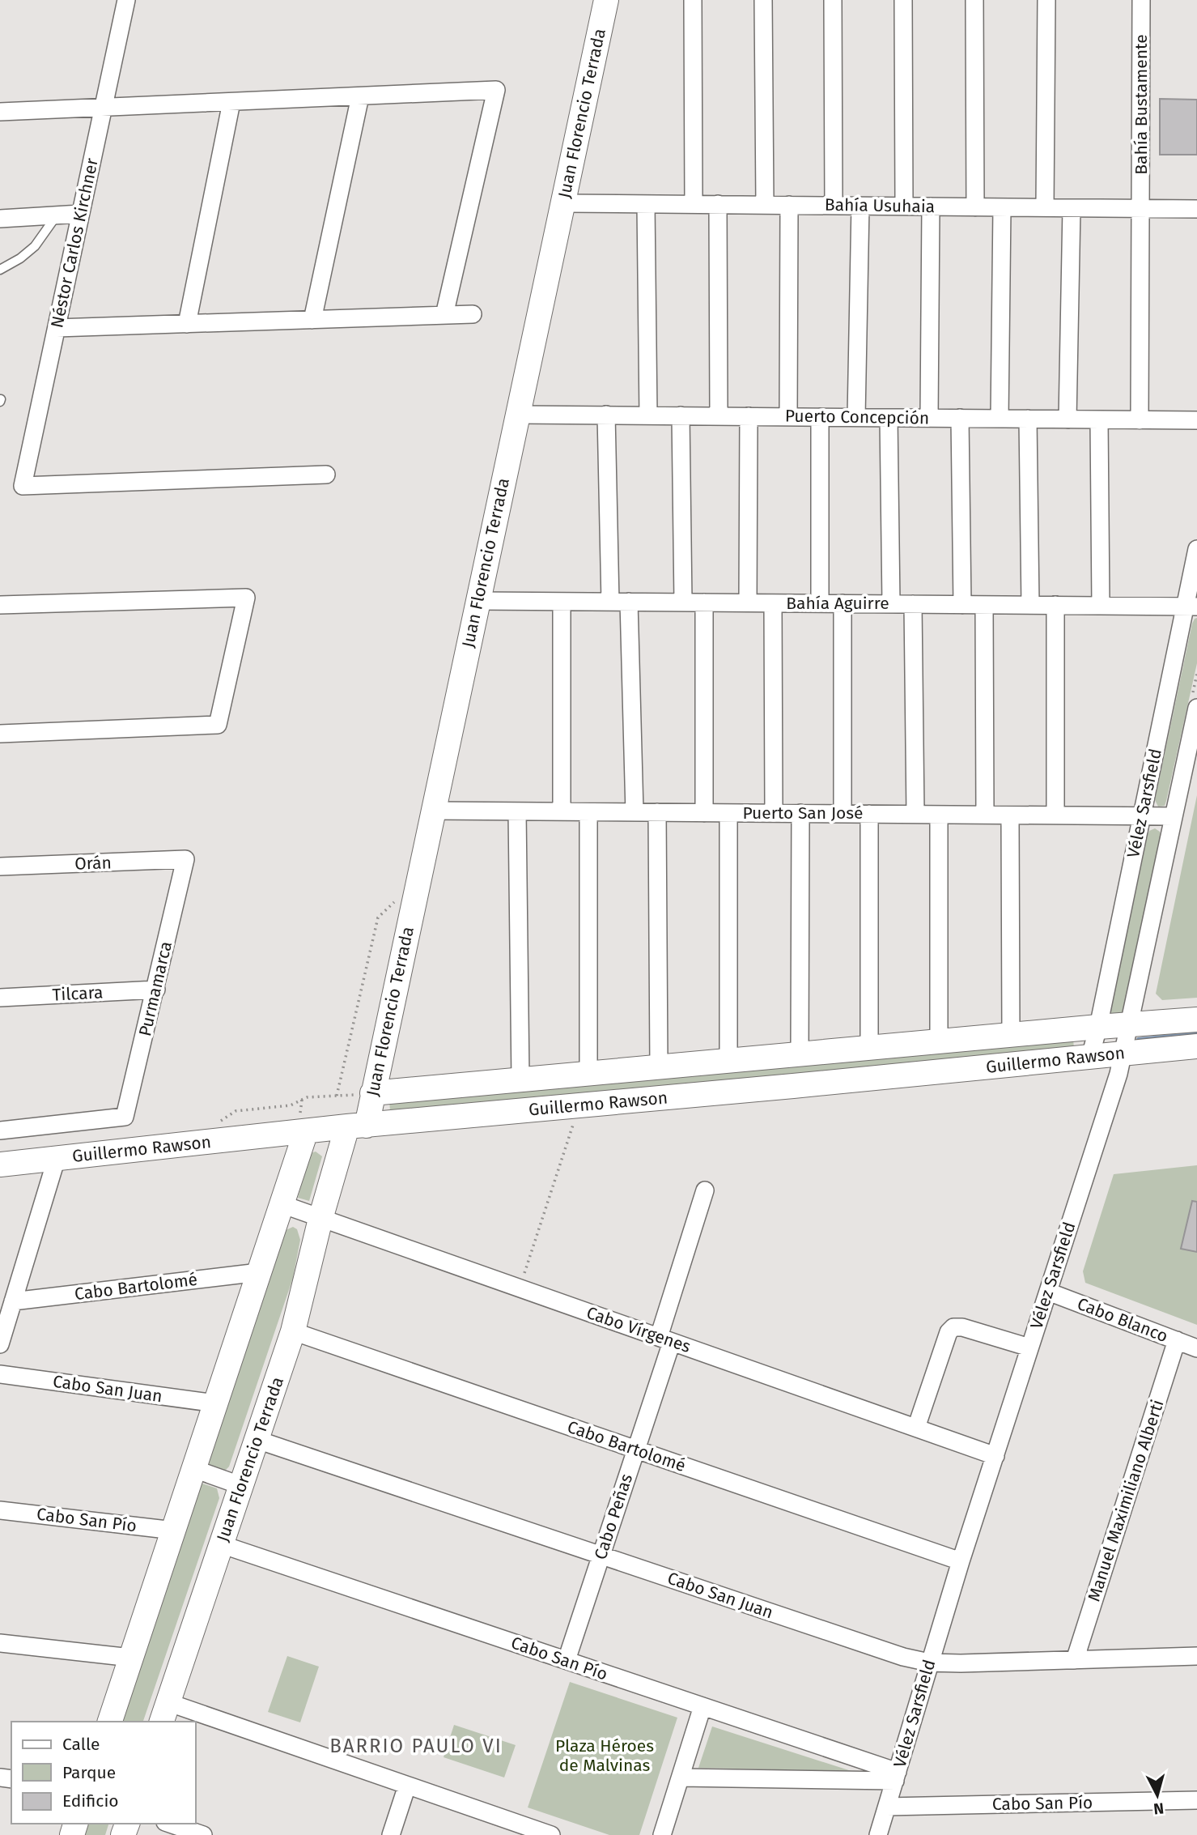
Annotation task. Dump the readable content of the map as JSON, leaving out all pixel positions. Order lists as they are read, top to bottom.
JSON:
{
  "streets": {
    "street": [
      "Bahía Bustamente",
      "Juan Florencio Terrada",
      "Bahía Usuhaia",
      "Néstor Carlos Kirchner",
      "Puerto Concepción",
      "Bahía Aguirre",
      "Vélez Sarsfield",
      "Puerto San José",
      "Orán",
      "Purmamarca",
      "Tilcara",
      "Guillermo Rawson",
      "Cabo Bartolomé",
      "Cabo Blanco",
      "Cabo Vírgenes",
      "Cabo San Juan",
      "Manuel Maximiliano Alberti",
      "Cabo Peñas",
      "Cabo San Pío"
    ]
  },
  "crossings": [
    ["Bahía Bustamente", "Bahía Usuhaia"],
    ["Bahía Bustamente", "Puerto Concepción"],
    ["Juan Florencio Terrada", "Bahía Usuhaia"],
    ["Juan Florencio Terrada", "Puerto Concepción"],
    ["Juan Florencio Terrada", "Bahía Aguirre"],
    ["Juan Florencio Terrada", "Puerto San José"],
    ["Juan Florencio Terrada", "Guillermo Rawson"],
    ["Juan Florencio Terrada", "Cabo Bartolomé"],
    ["Juan Florencio Terrada", "Cabo Vírgenes"],
    ["Juan Florencio Terrada", "Cabo San Juan"],
    ["Juan Florencio Terrada", "Cabo San Pío"],
    ["Bahía Aguirre", "Vélez Sarsfield"],
    ["Vélez Sarsfield", "Puerto San José"],
    ["Vélez Sarsfield", "Guillermo Rawson"],
    ["Vélez Sarsfield", "Cabo Bartolomé"],
    ["Vélez Sarsfield", "Cabo Blanco"],
    ["Vélez Sarsfield", "Cabo Vírgenes"],
    ["Vélez Sarsfield", "Cabo San Juan"],
    ["Vélez Sarsfield", "Cabo San Pío"],
    ["Orán", "Purmamarca"],
    ["Purmamarca", "Tilcara"],
    ["Cabo Bartolomé", "Cabo Peñas"],
    ["Cabo Blanco", "Manuel Maximiliano Alberti"],
    ["Cabo Vírgenes", "Cabo Peñas"],
    ["Cabo San Juan", "Manuel Maximiliano Alberti"],
    ["Cabo San Juan", "Cabo Peñas"],
    ["Cabo Peñas", "Cabo San Pío"]
  ],
  "districts": ["BARRIO PAULO VI"],
  "parks": ["Plaza Héroes de Malvinas"],
  "legend": ["Calle", "Parque", "Edificio"],
  "north": "bottom"
}
